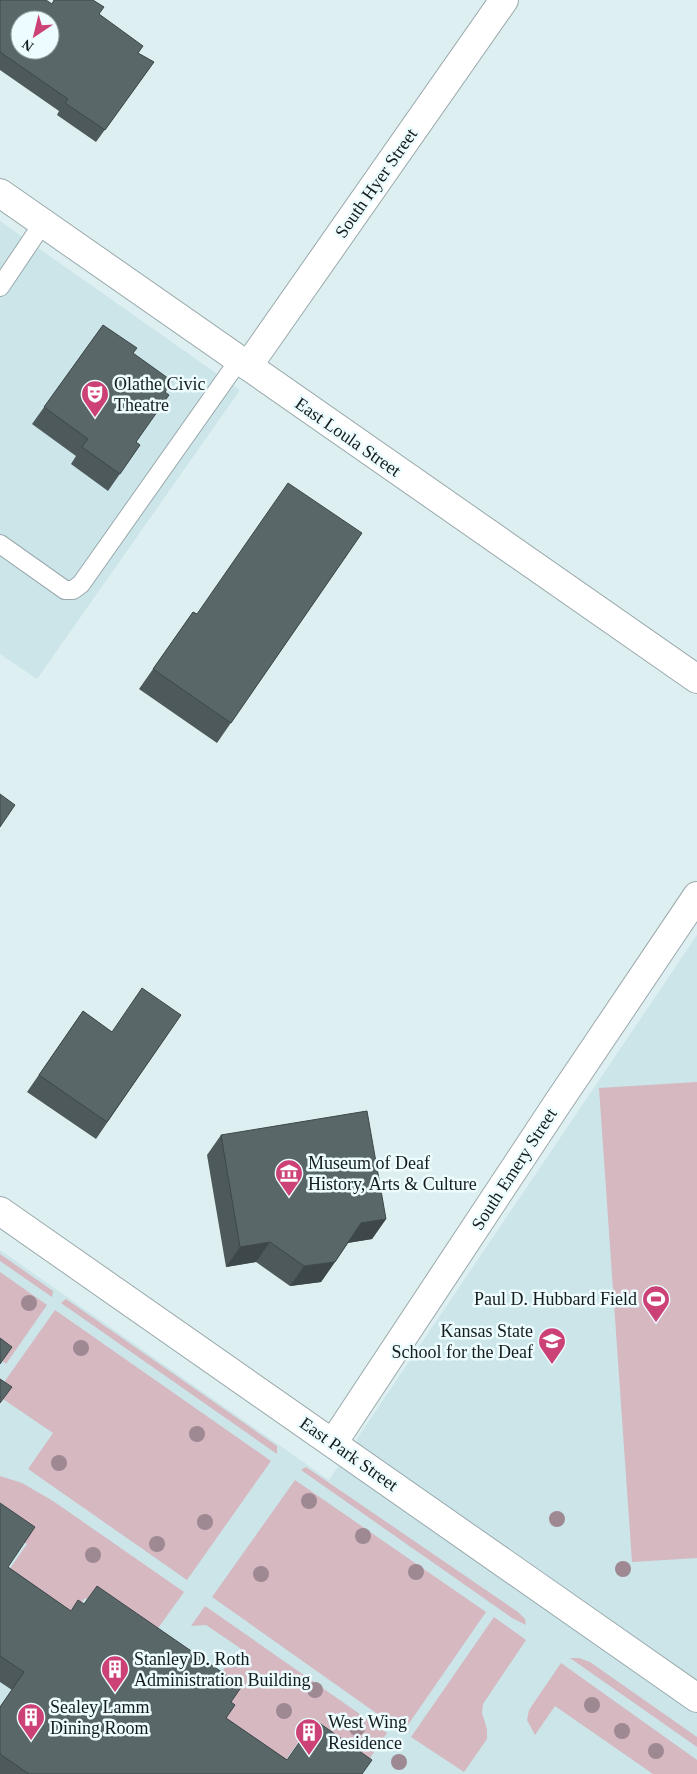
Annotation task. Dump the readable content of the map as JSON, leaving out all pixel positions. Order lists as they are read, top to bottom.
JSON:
{
  "streets": {
    "street": [
      "South Hyer Street",
      "East Loula Street",
      "South Emery Street",
      "East Park Street"
    ]
  },
  "crossings": [
    ["South Hyer Street", "East Loula Street"],
    ["South Emery Street", "East Park Street"]
  ],
  "places": {
    "theatre": ["Olathe Civic Theatre"],
    "museum": ["Museum of Deaf History, Arts & Culture"],
    "sports": ["Paul D. Hubbard Field"],
    "school or university": ["Kansas State School for the Deaf"],
    "building": ["Stanley D. Roth Administration Building", "Sealey Lamm Dining Room", "West Wing Residence"]
  },
  "north": "bottom left"
}
